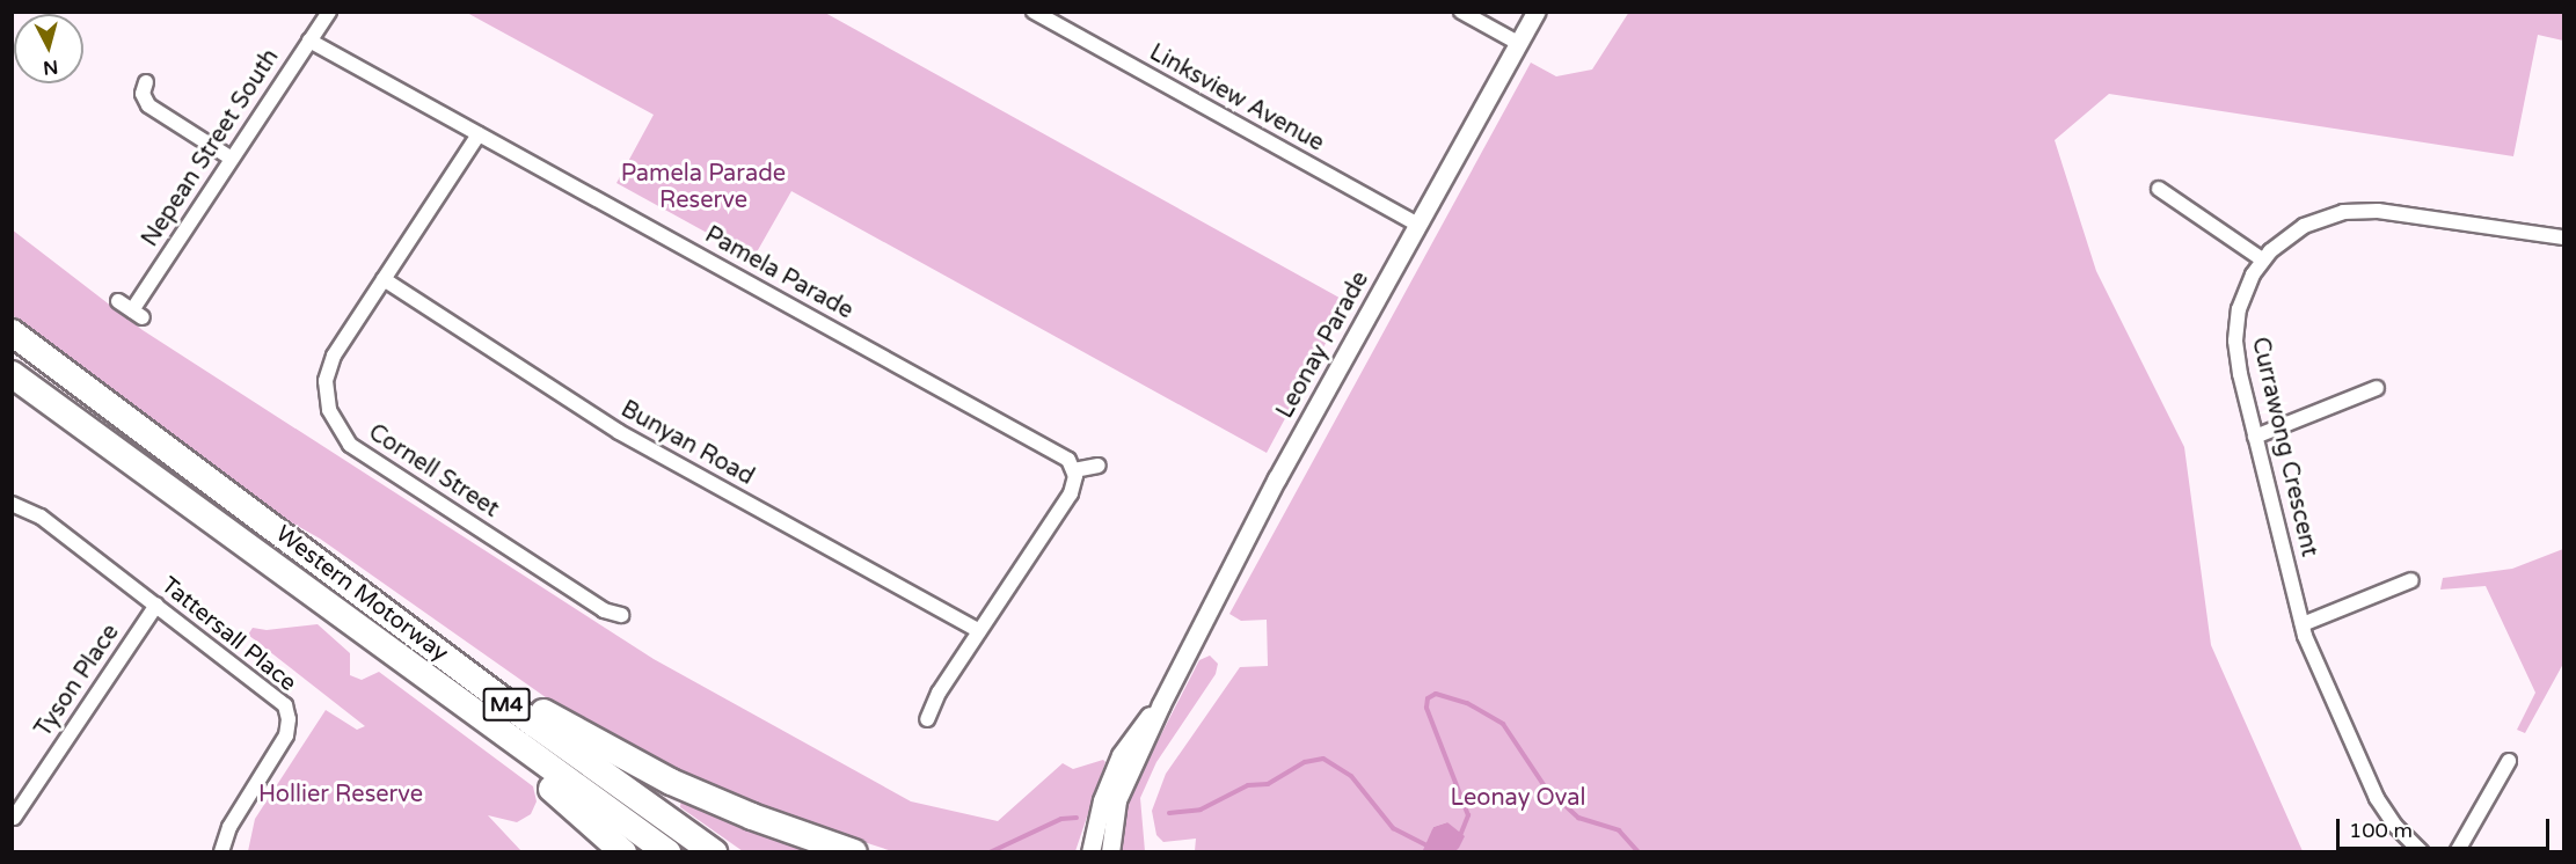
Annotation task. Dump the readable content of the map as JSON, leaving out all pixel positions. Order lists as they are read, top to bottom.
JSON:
{
  "streets": {
    "highway": ["Western Motorway", "M4"],
    "street": [
      "Linksview Avenue",
      "Nepean Street South",
      "Pamela Parade",
      "Leonay Parade",
      "Bunyan Road",
      "Currawong Crescent",
      "Cornell Street",
      "Tattersall Place",
      "Tyson Place"
    ]
  },
  "crossings": [
    ["Linksview Avenue", "Leonay Parade"],
    ["Nepean Street South", "Pamela Parade"],
    ["Pamela Parade", "Cornell Street"],
    ["Bunyan Road", "Cornell Street"],
    ["Western Motorway", "M4"],
    ["Tattersall Place", "Tyson Place"]
  ],
  "parks": ["Pamela Parade Reserve", "Hollier Reserve", "Leonay Oval"],
  "scale_bar": "100 m",
  "north": "bottom"
}
